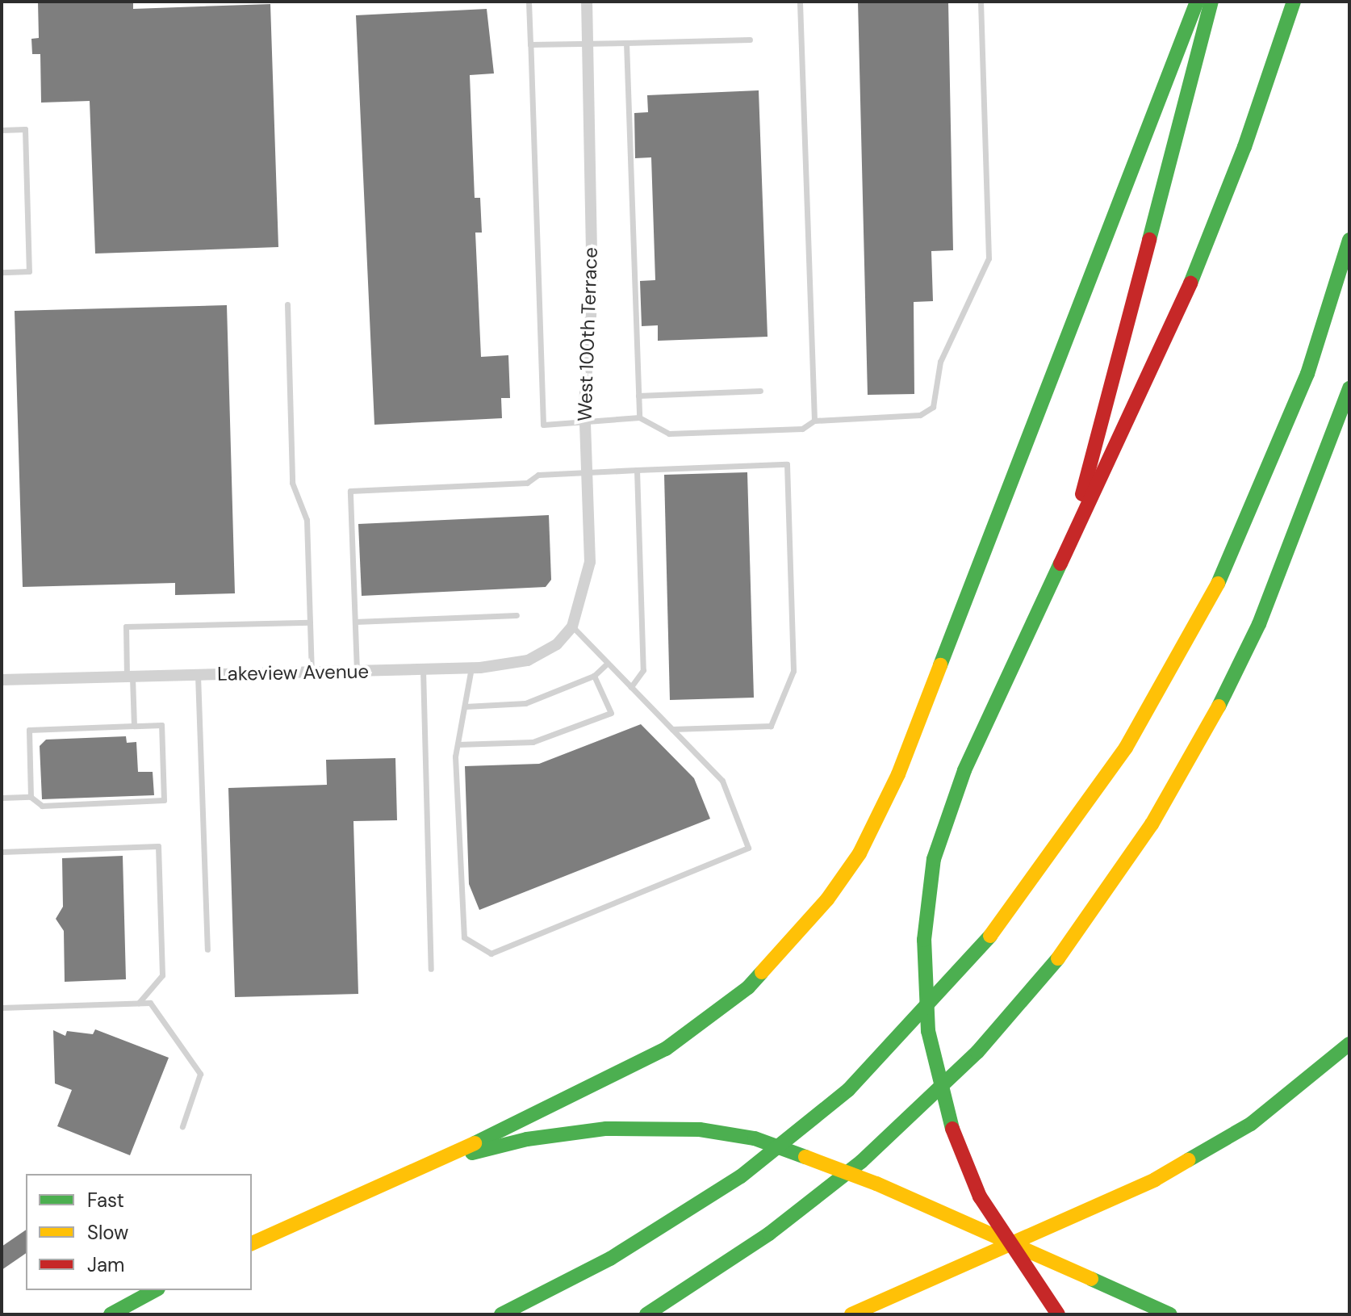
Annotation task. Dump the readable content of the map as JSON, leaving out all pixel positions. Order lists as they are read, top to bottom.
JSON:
{
  "streets": {
    "street": ["West 100th Terrace", "Lakeview Avenue"]
  },
  "crossings": [
    ["West 100th Terrace", "Lakeview Avenue"]
  ],
  "legend": ["Fast", "Slow", "Jam"]
}
